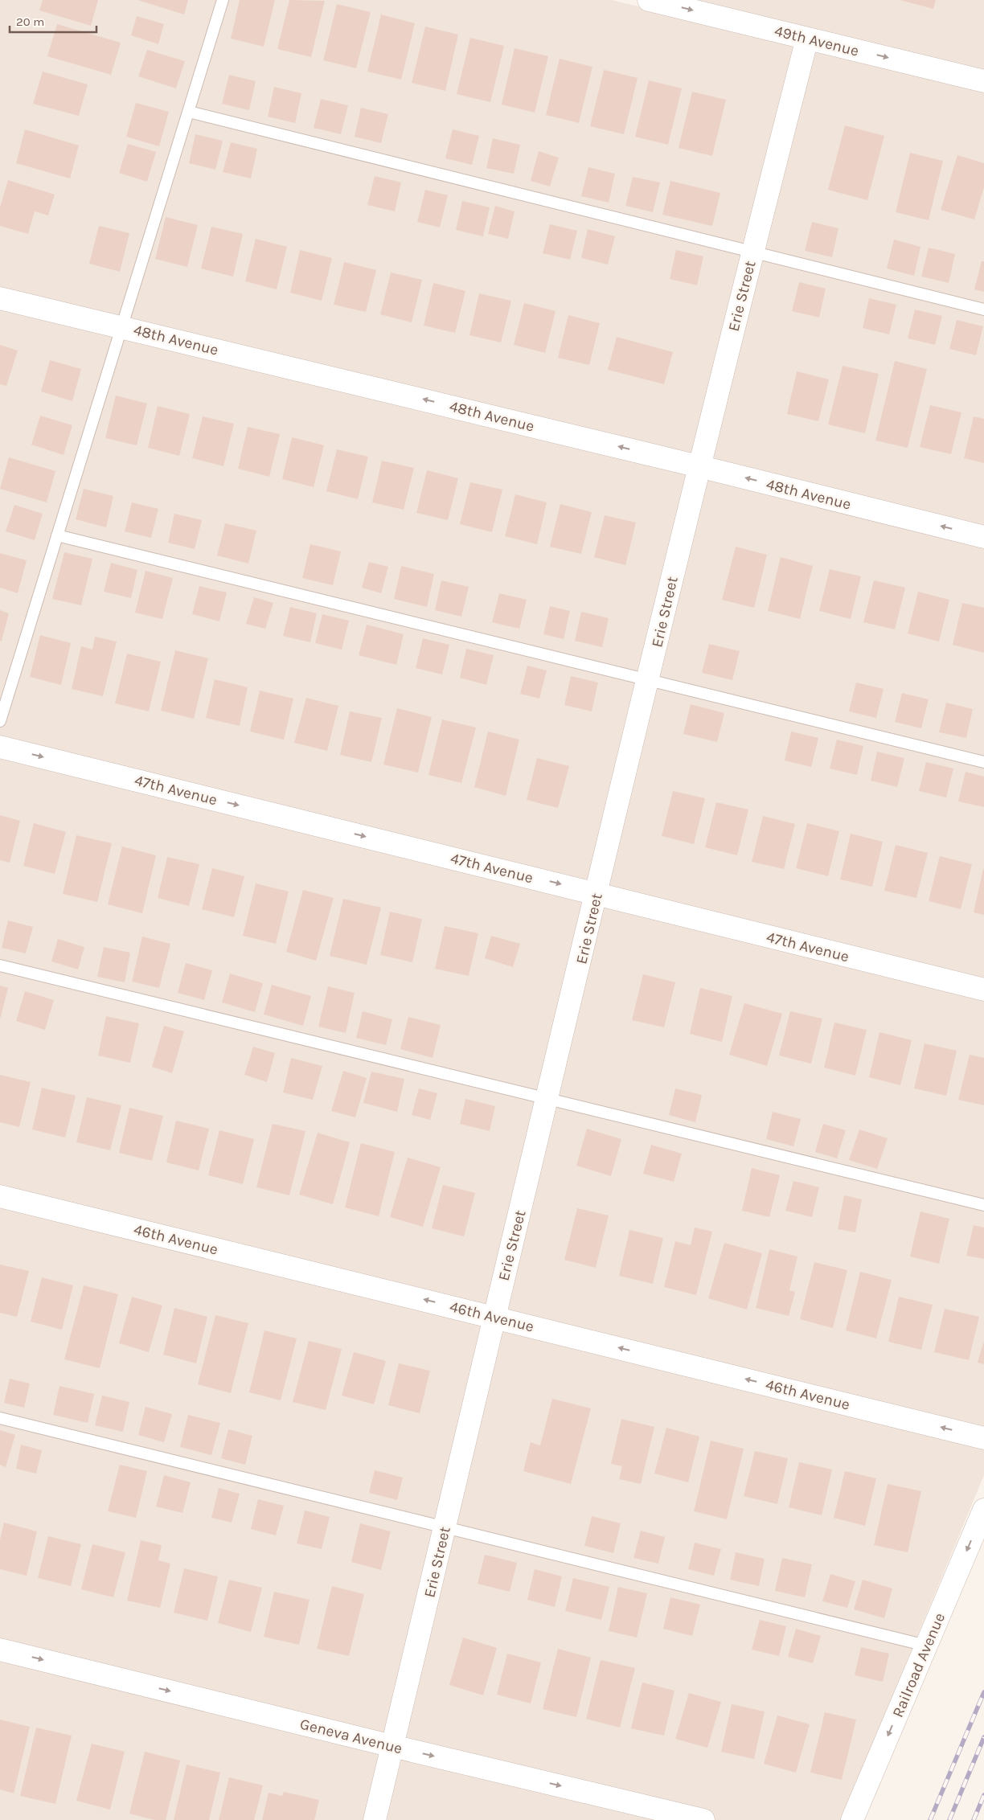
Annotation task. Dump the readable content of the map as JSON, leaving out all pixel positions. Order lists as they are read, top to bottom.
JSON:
{
  "streets": {
    "street": [
      "49th Avenue",
      "Erie Street",
      "48th Avenue",
      "47th Avenue",
      "46th Avenue",
      "Railroad Avenue",
      "Geneva Avenue"
    ]
  },
  "crossings": [
    ["49th Avenue", "Erie Street"],
    ["Erie Street", "48th Avenue"],
    ["Erie Street", "47th Avenue"],
    ["Erie Street", "46th Avenue"],
    ["Erie Street", "Geneva Avenue"]
  ],
  "one_way": [
    "49th Avenue",
    "48th Avenue",
    "47th Avenue",
    "46th Avenue",
    "Railroad Avenue",
    "Geneva Avenue"
  ],
  "scale_bar": "20 m"
}
